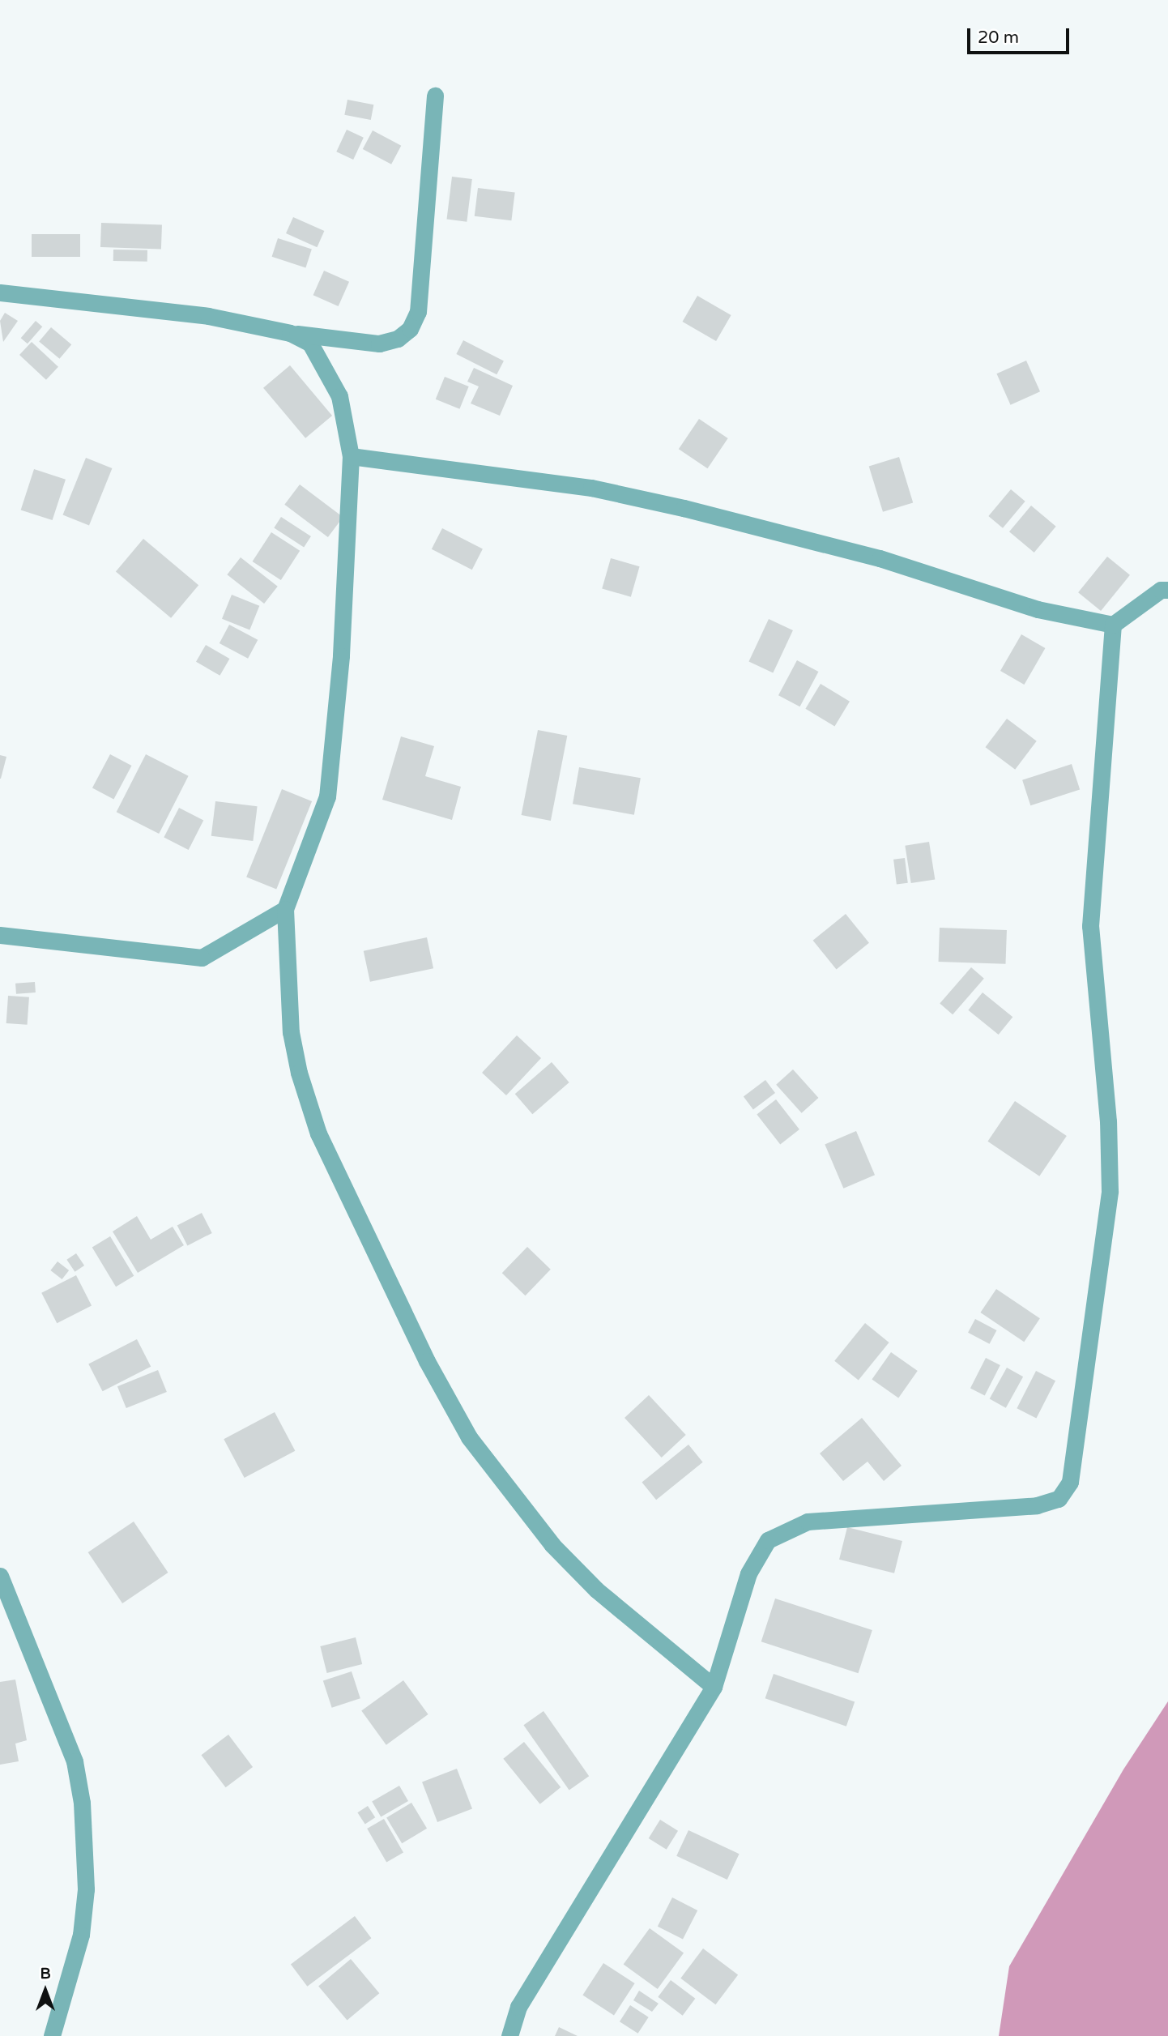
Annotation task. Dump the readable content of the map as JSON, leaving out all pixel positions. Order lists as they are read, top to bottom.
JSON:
{
  "scale_bar": "20 m",
  "north": "top"
}
